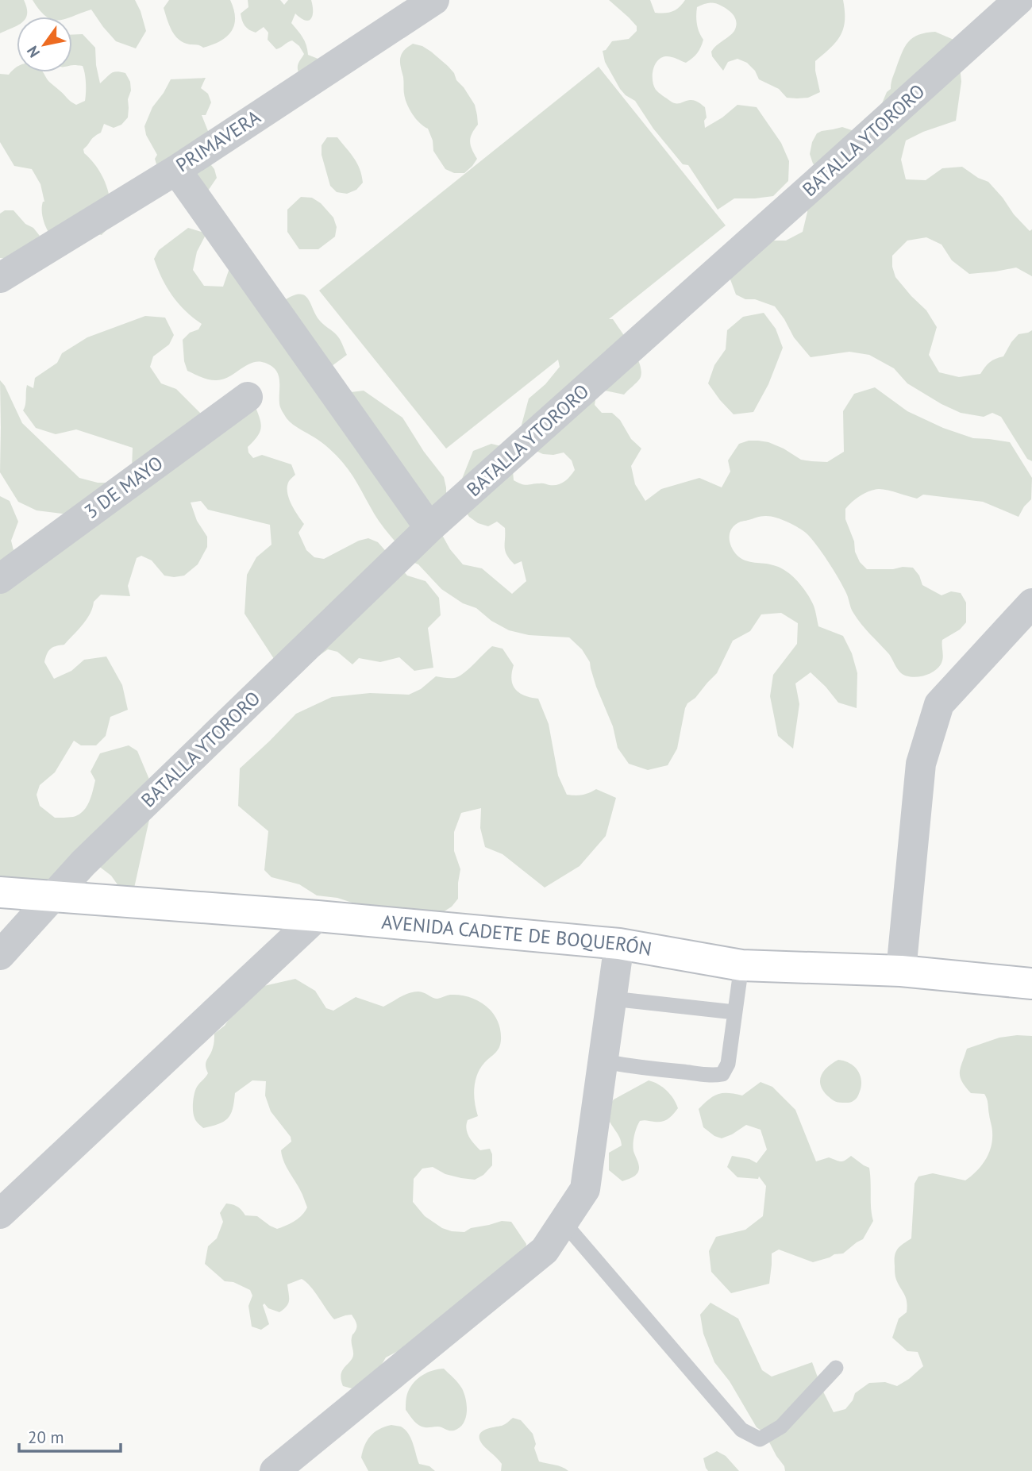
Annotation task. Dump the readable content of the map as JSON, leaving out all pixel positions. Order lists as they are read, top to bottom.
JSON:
{
  "streets": {
    "main road": ["AVENIDA CADETE DE BOQUERÓN"],
    "street": ["BATALLA YTORORO", "PRIMAVERA", "3 DE MAYO"]
  },
  "crossings": [
    ["BATALLA YTORORO", "AVENIDA CADETE DE BOQUERÓN"]
  ],
  "scale_bar": "20 m",
  "north": "bottom left"
}
